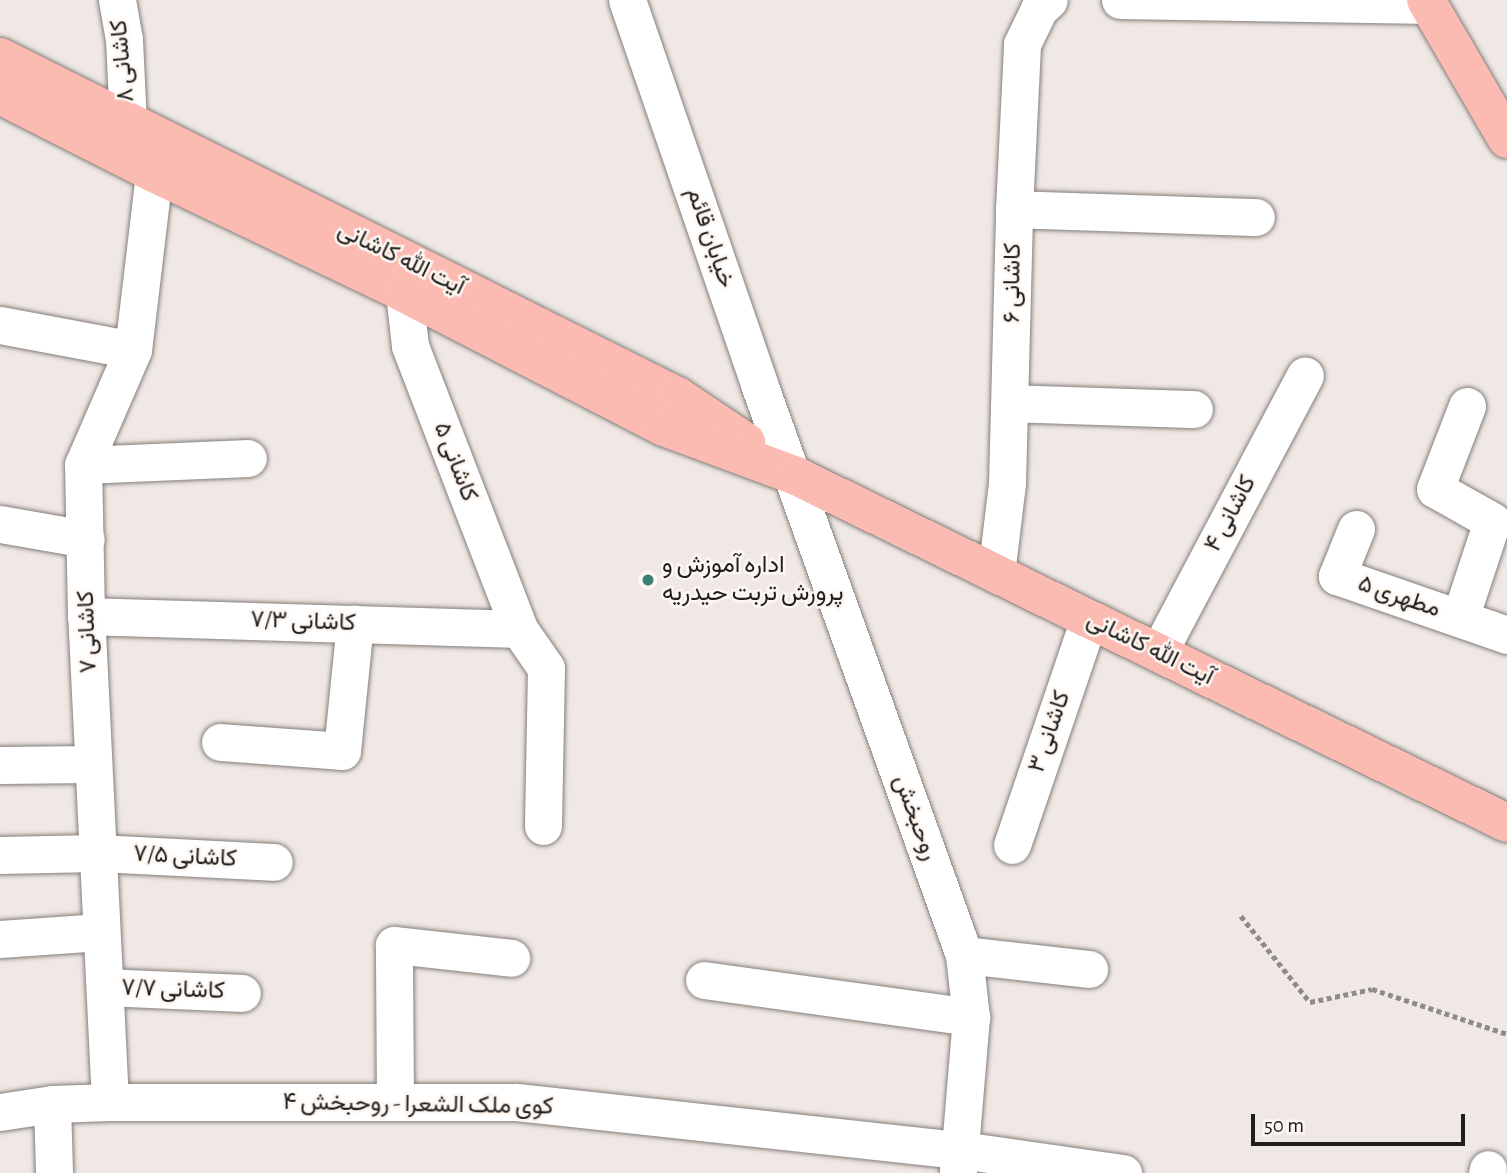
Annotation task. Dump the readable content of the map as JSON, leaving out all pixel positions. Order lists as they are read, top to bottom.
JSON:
{
  "streets": {
    "main road": ["آیت الله کاشانی"],
    "street": [
      "کاشانی ۸",
      "خیابان قائم",
      "کاشانی ۶",
      "کاشانی ۵",
      "کاشانی ۴",
      "مطهری ۵",
      "کاشانی ۷/۳",
      "کاشانی ۷",
      "کاشانی ۳",
      "روحبخش",
      "کاشانی ۷/۵",
      "کاشانی ۷/۷",
      "کوی ملک الشعرا - روحبخش ۴"
    ]
  },
  "crossings": [
    ["کاشانی ۸", "آیت الله کاشانی"],
    ["خیابان قائم", "آیت الله کاشانی"],
    ["خیابان قائم", "روحبخش"],
    ["آیت الله کاشانی", "کاشانی ۶"],
    ["آیت الله کاشانی", "کاشانی ۵"],
    ["آیت الله کاشانی", "کاشانی ۴"],
    ["آیت الله کاشانی", "کاشانی ۷"],
    ["آیت الله کاشانی", "کاشانی ۳"],
    ["آیت الله کاشانی", "روحبخش"],
    ["کاشانی ۵", "کاشانی ۷/۳"],
    ["کاشانی ۷/۳", "کاشانی ۷"],
    ["کاشانی ۷", "کاشانی ۷/۵"],
    ["کاشانی ۷", "کاشانی ۷/۷"],
    ["کاشانی ۷", "کوی ملک الشعرا - روحبخش ۴"],
    ["روحبخش", "کوی ملک الشعرا - روحبخش ۴"]
  ],
  "places": ["اداره آموزش و پرورش تربت حیدریه"],
  "scale_bar": "50 m"
}
